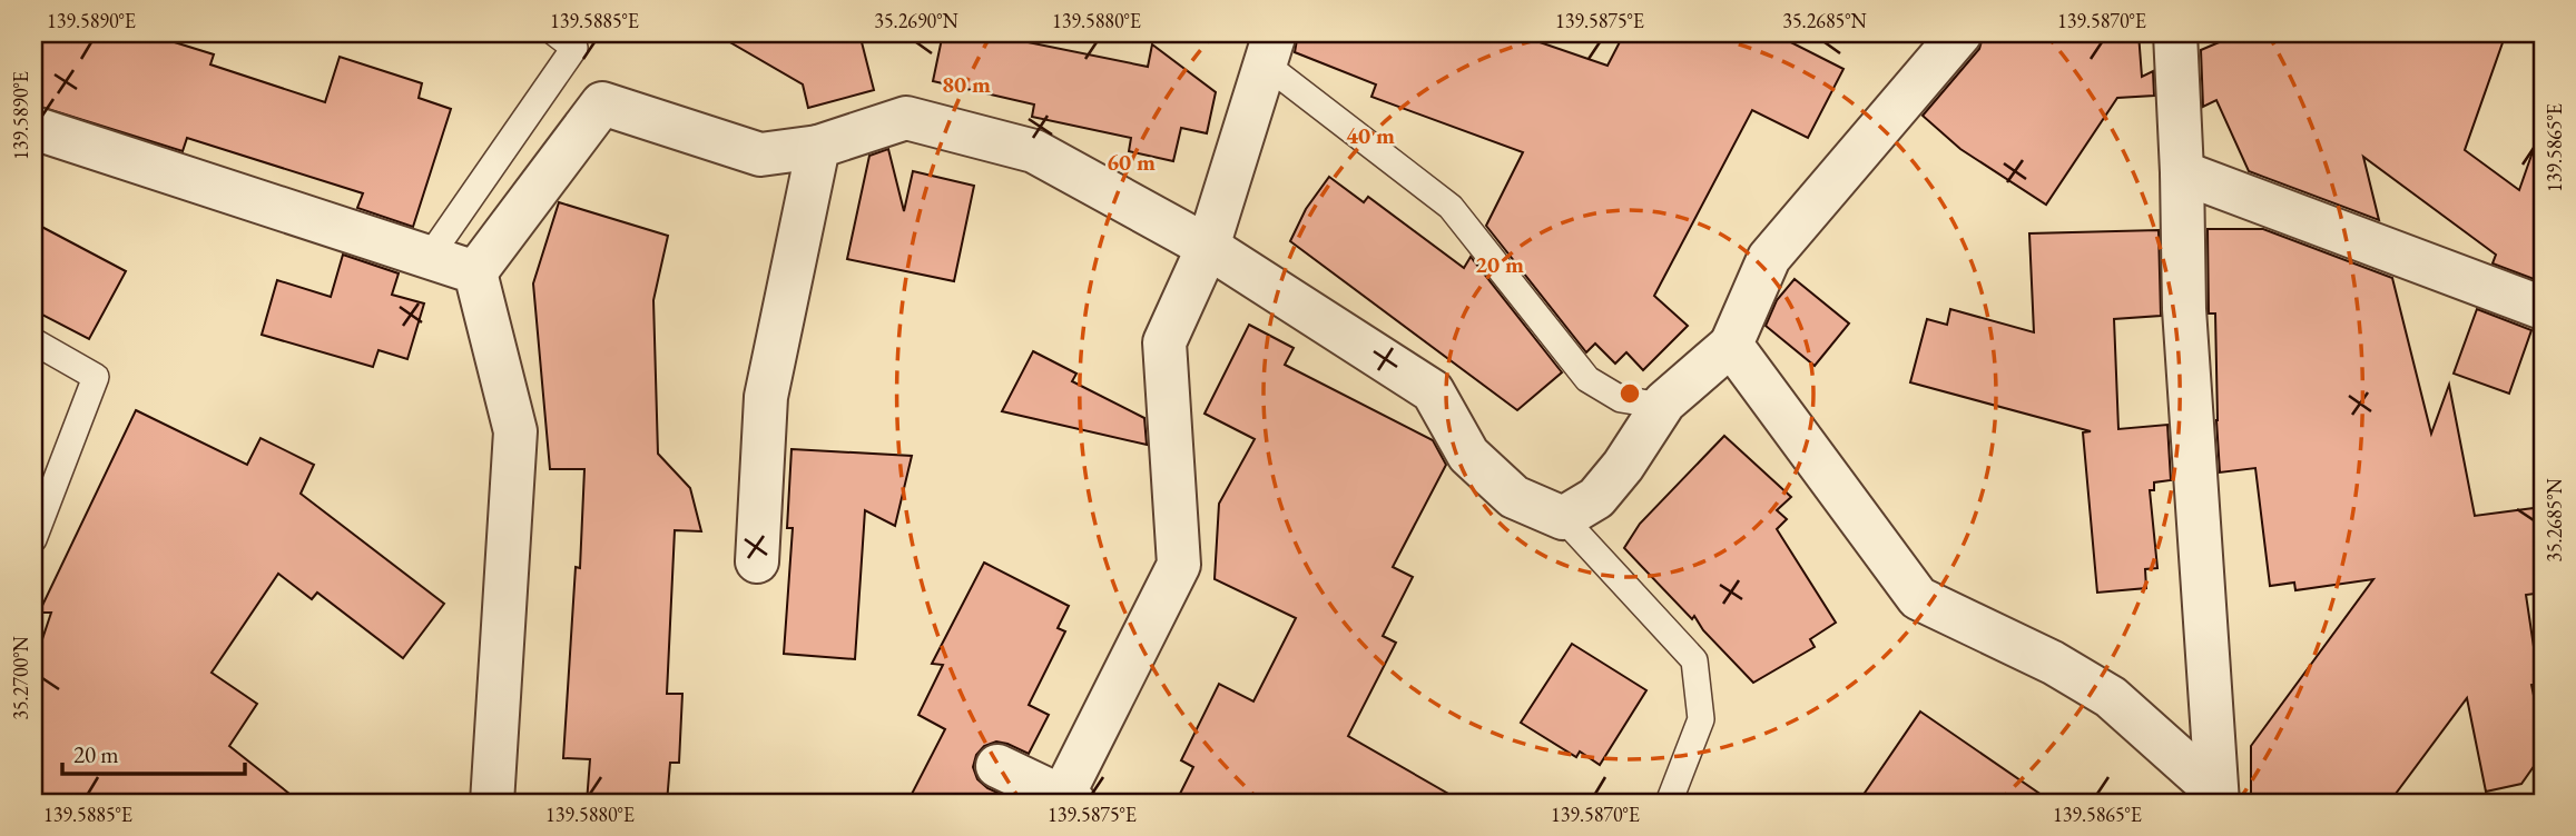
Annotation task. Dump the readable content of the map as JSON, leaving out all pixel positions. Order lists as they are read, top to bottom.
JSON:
{
  "scale_bar": "20 m",
  "coordinates": [
    "139.5890°E",
    "139.5885°E",
    "35.2690°N",
    "139.5880°E",
    "139.5875°E",
    "35.2685°N",
    "139.5870°E",
    "139.5865°E",
    "35.2700°N"
  ],
  "rings": [
    "80 m",
    "40 m",
    "60 m",
    "20 m"
  ]
}
